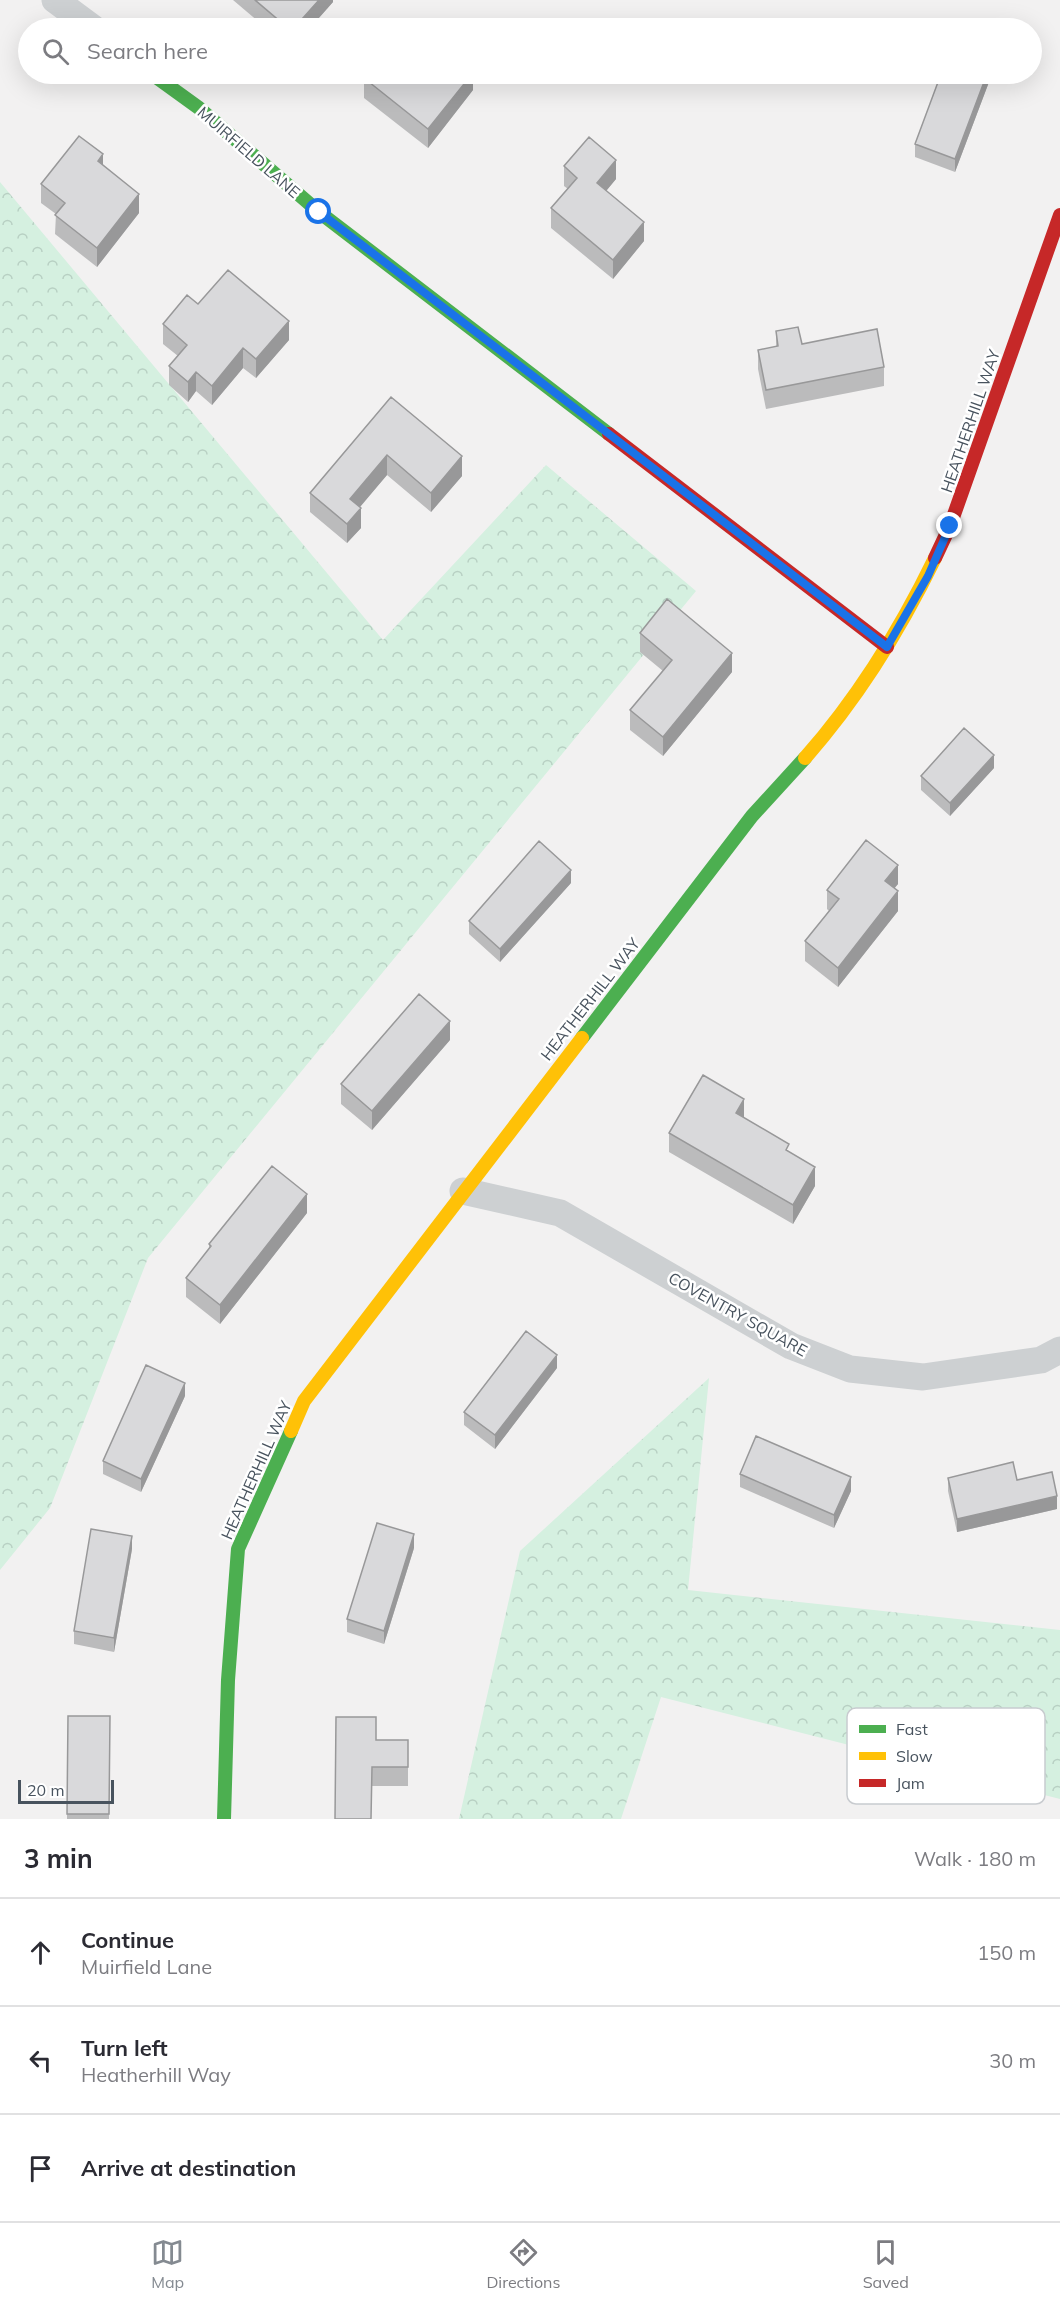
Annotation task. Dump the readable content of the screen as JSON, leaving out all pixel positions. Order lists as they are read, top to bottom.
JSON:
{
  "streets": {
    "street": ["MUIRFIELD LANE", "HEATHERHILL WAY", "COVENTRY SQUARE"]
  },
  "crossings": [
    ["MUIRFIELD LANE", "HEATHERHILL WAY"],
    ["HEATHERHILL WAY", "COVENTRY SQUARE"]
  ],
  "legend": ["Fast", "Slow", "Jam"],
  "scale_bar": "20 m",
  "page": {
    "search": "Search here",
    "scale": "20 m",
    "heading": ["3 min", "Walk · 180 m"],
    "list": [
      ["Continue", "Muirfield Lane", "150 m"],
      ["Turn left", "Heatherhill Way", "30 m"],
      "Arrive at destination"
    ],
    "nav": ["Map", "Directions", "Saved"]
  }
}
